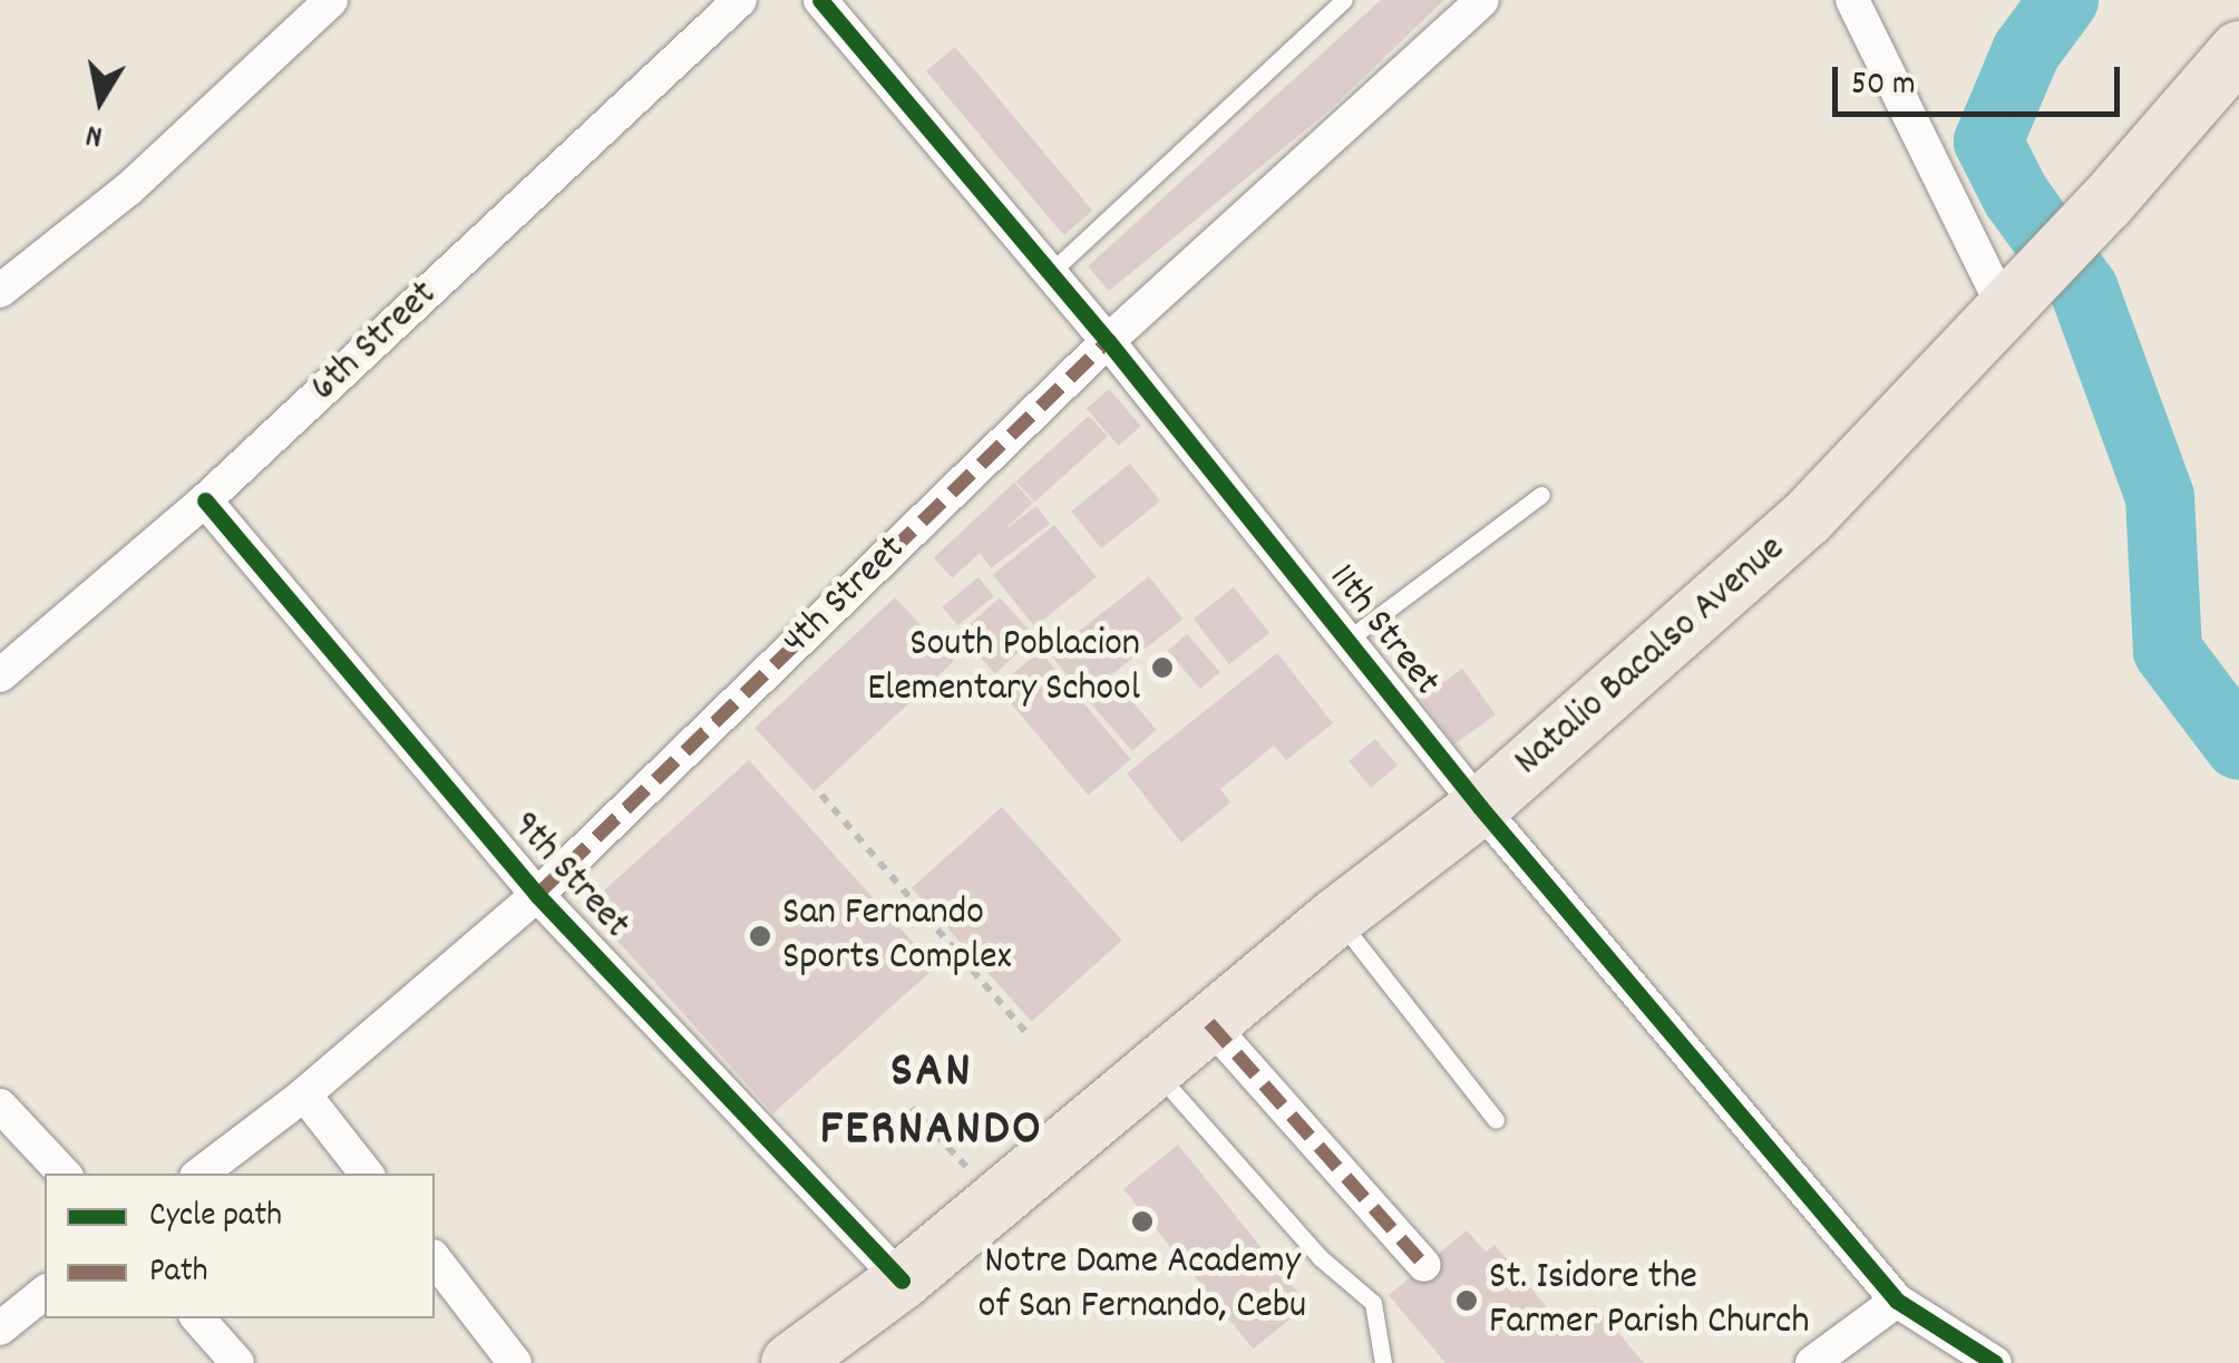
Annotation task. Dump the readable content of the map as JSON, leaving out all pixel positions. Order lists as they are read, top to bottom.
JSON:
{
  "streets": {
    "highway": ["Natalio Bacalso Avenue"],
    "street": [
      "6th Street",
      "4th Street",
      "11th Street",
      "9th Street"
    ]
  },
  "crossings": [
    ["6th Street", "9th Street"],
    ["4th Street", "11th Street"],
    ["4th Street", "9th Street"],
    ["11th Street", "Natalio Bacalso Avenue"],
    ["Natalio Bacalso Avenue", "9th Street"]
  ],
  "districts": ["SAN FERNANDO"],
  "places": [
    "South Poblacion Elementary School",
    "San Fernando Sports Complex",
    "Notre Dame Academy of San Fernando, Cebu",
    "St. Isidore the Farmer Parish Church"
  ],
  "legend": ["Cycle path", "Path"],
  "scale_bar": "50 m",
  "north": "bottom"
}
